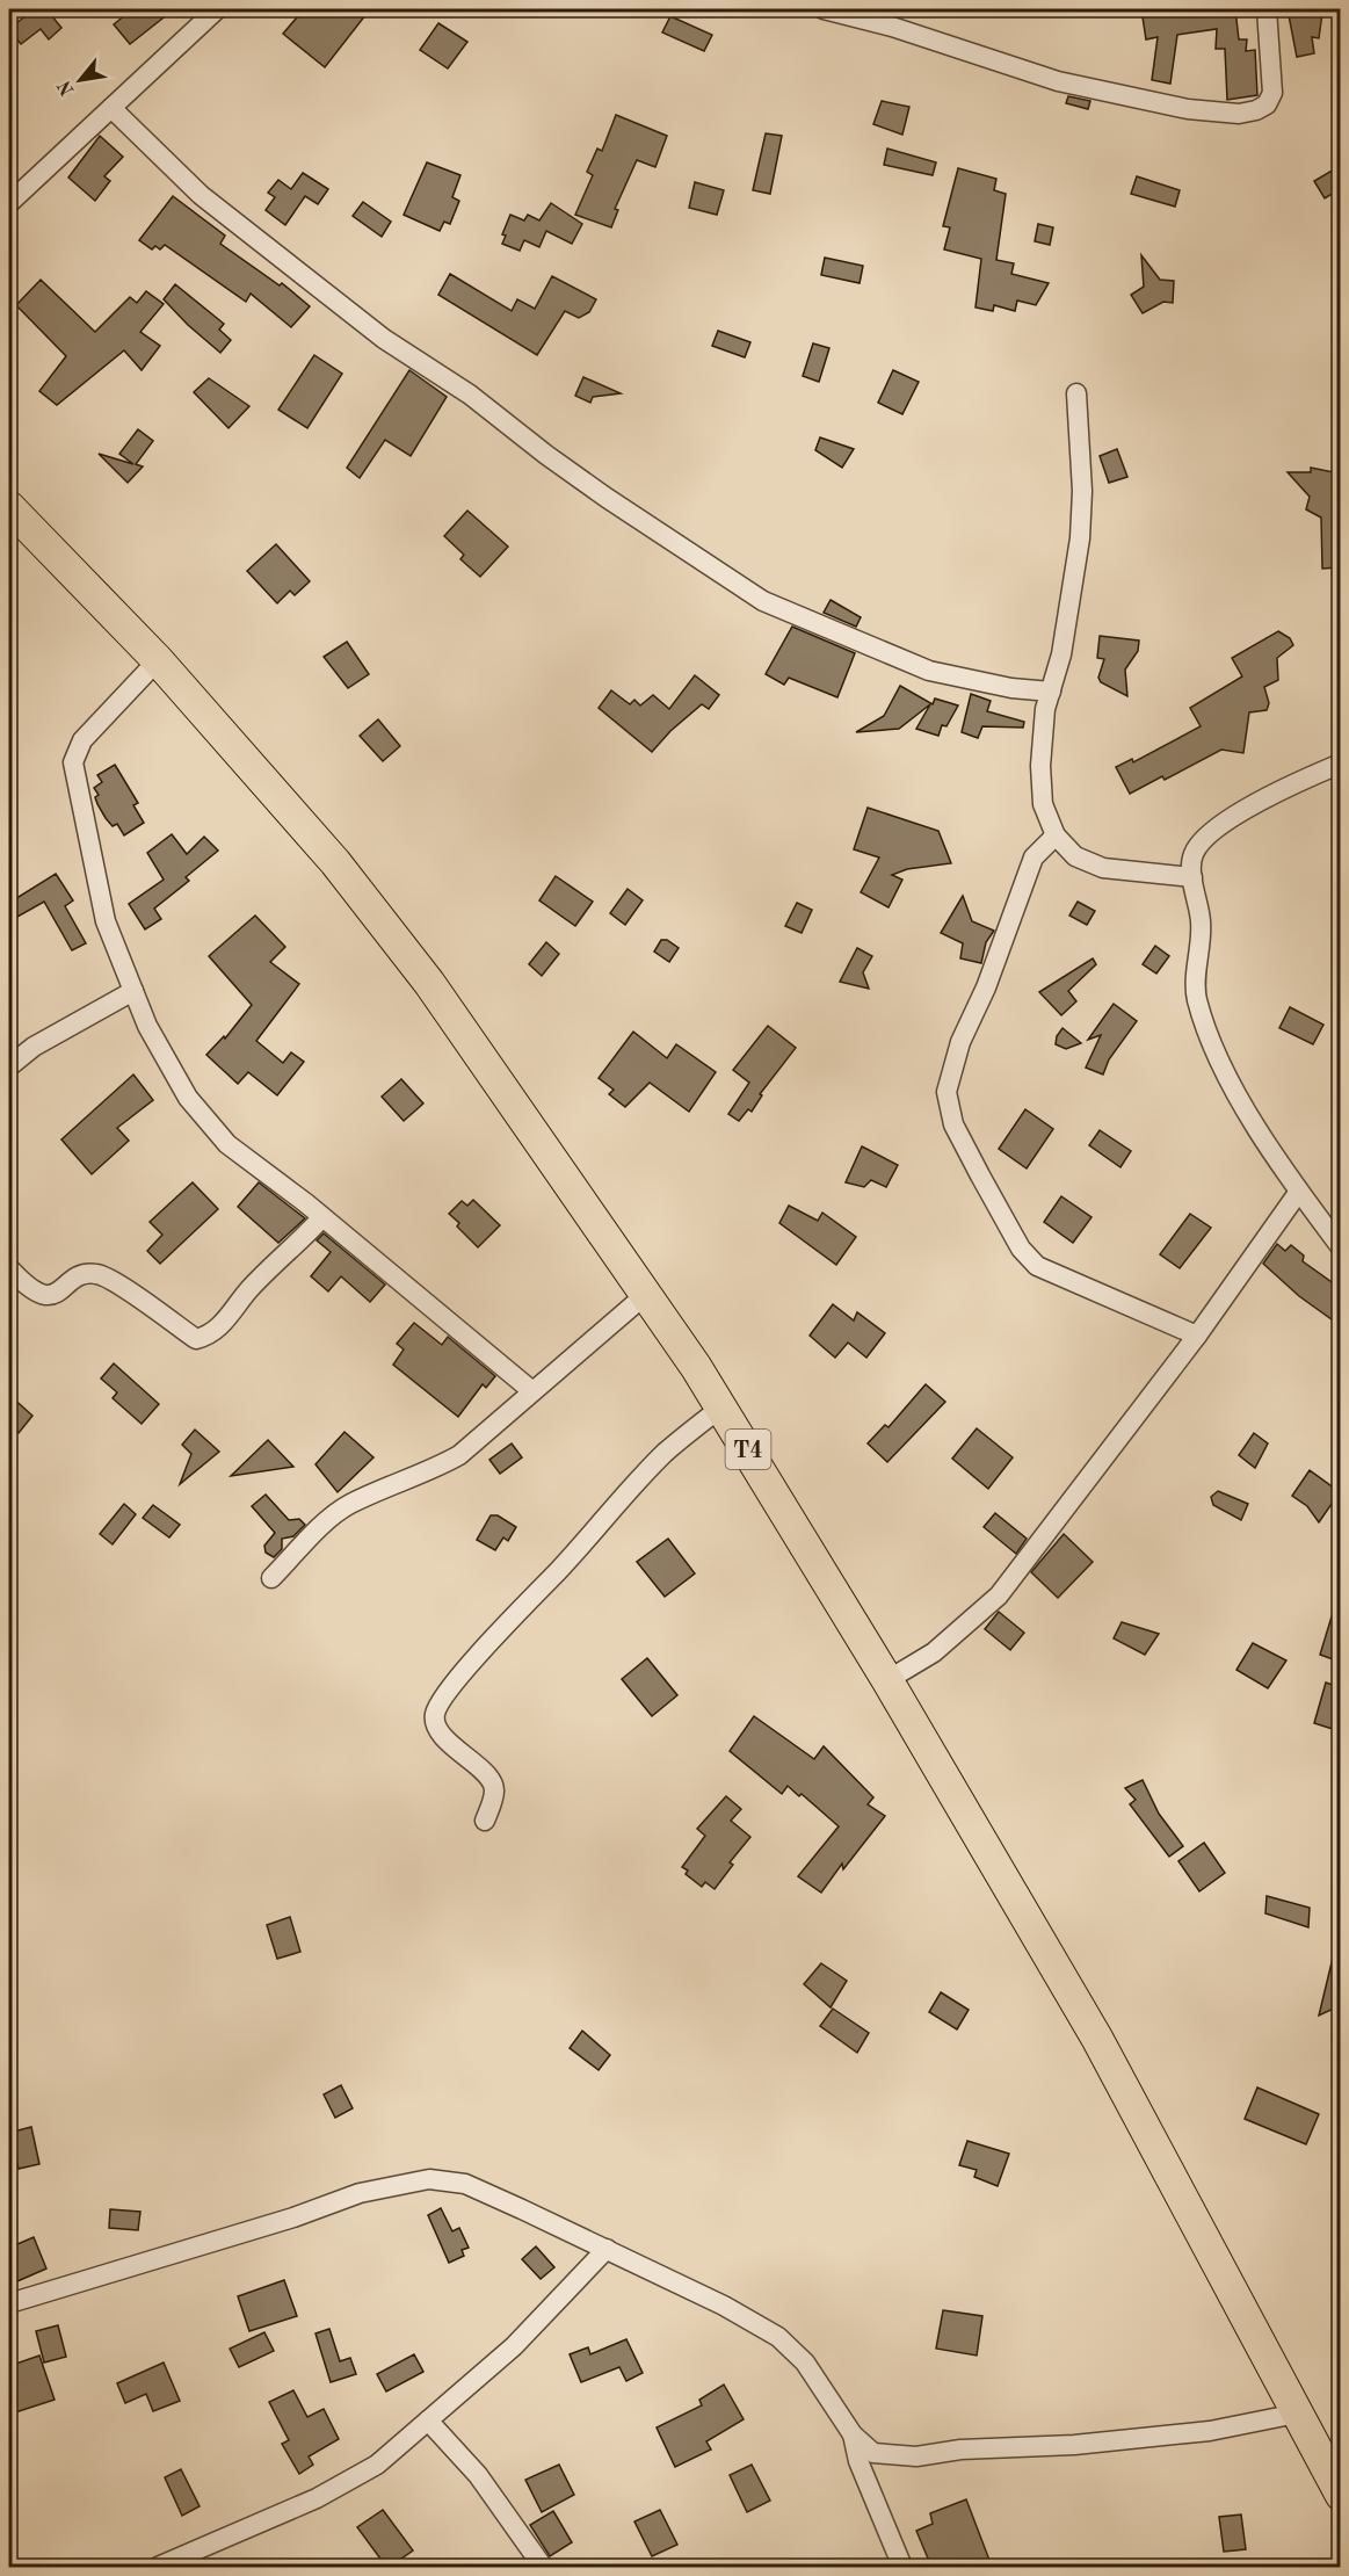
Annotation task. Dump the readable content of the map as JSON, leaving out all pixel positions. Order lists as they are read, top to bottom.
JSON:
{
  "streets": {
    "highway": ["T4"]
  },
  "north": "bottom left"
}
